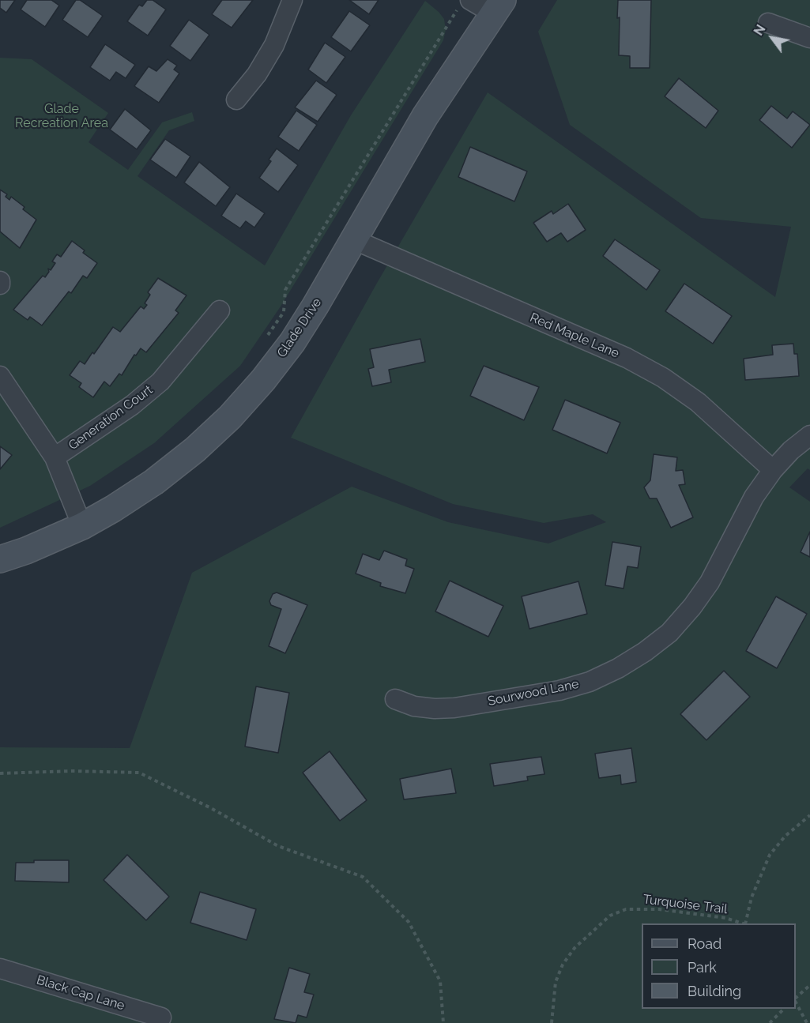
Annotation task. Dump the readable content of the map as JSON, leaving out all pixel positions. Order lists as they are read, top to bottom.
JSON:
{
  "streets": {
    "street": [
      "Glade Drive",
      "Red Maple Lane",
      "Generation Court",
      "Sourwood Lane",
      "Black Cap Lane"
    ],
    "path": ["Turquoise Trail"]
  },
  "crossings": [
    ["Glade Drive", "Red Maple Lane"],
    ["Red Maple Lane", "Sourwood Lane"]
  ],
  "parks": ["Glade Recreation Area"],
  "legend": ["Road", "Park", "Building"],
  "north": "top left"
}
